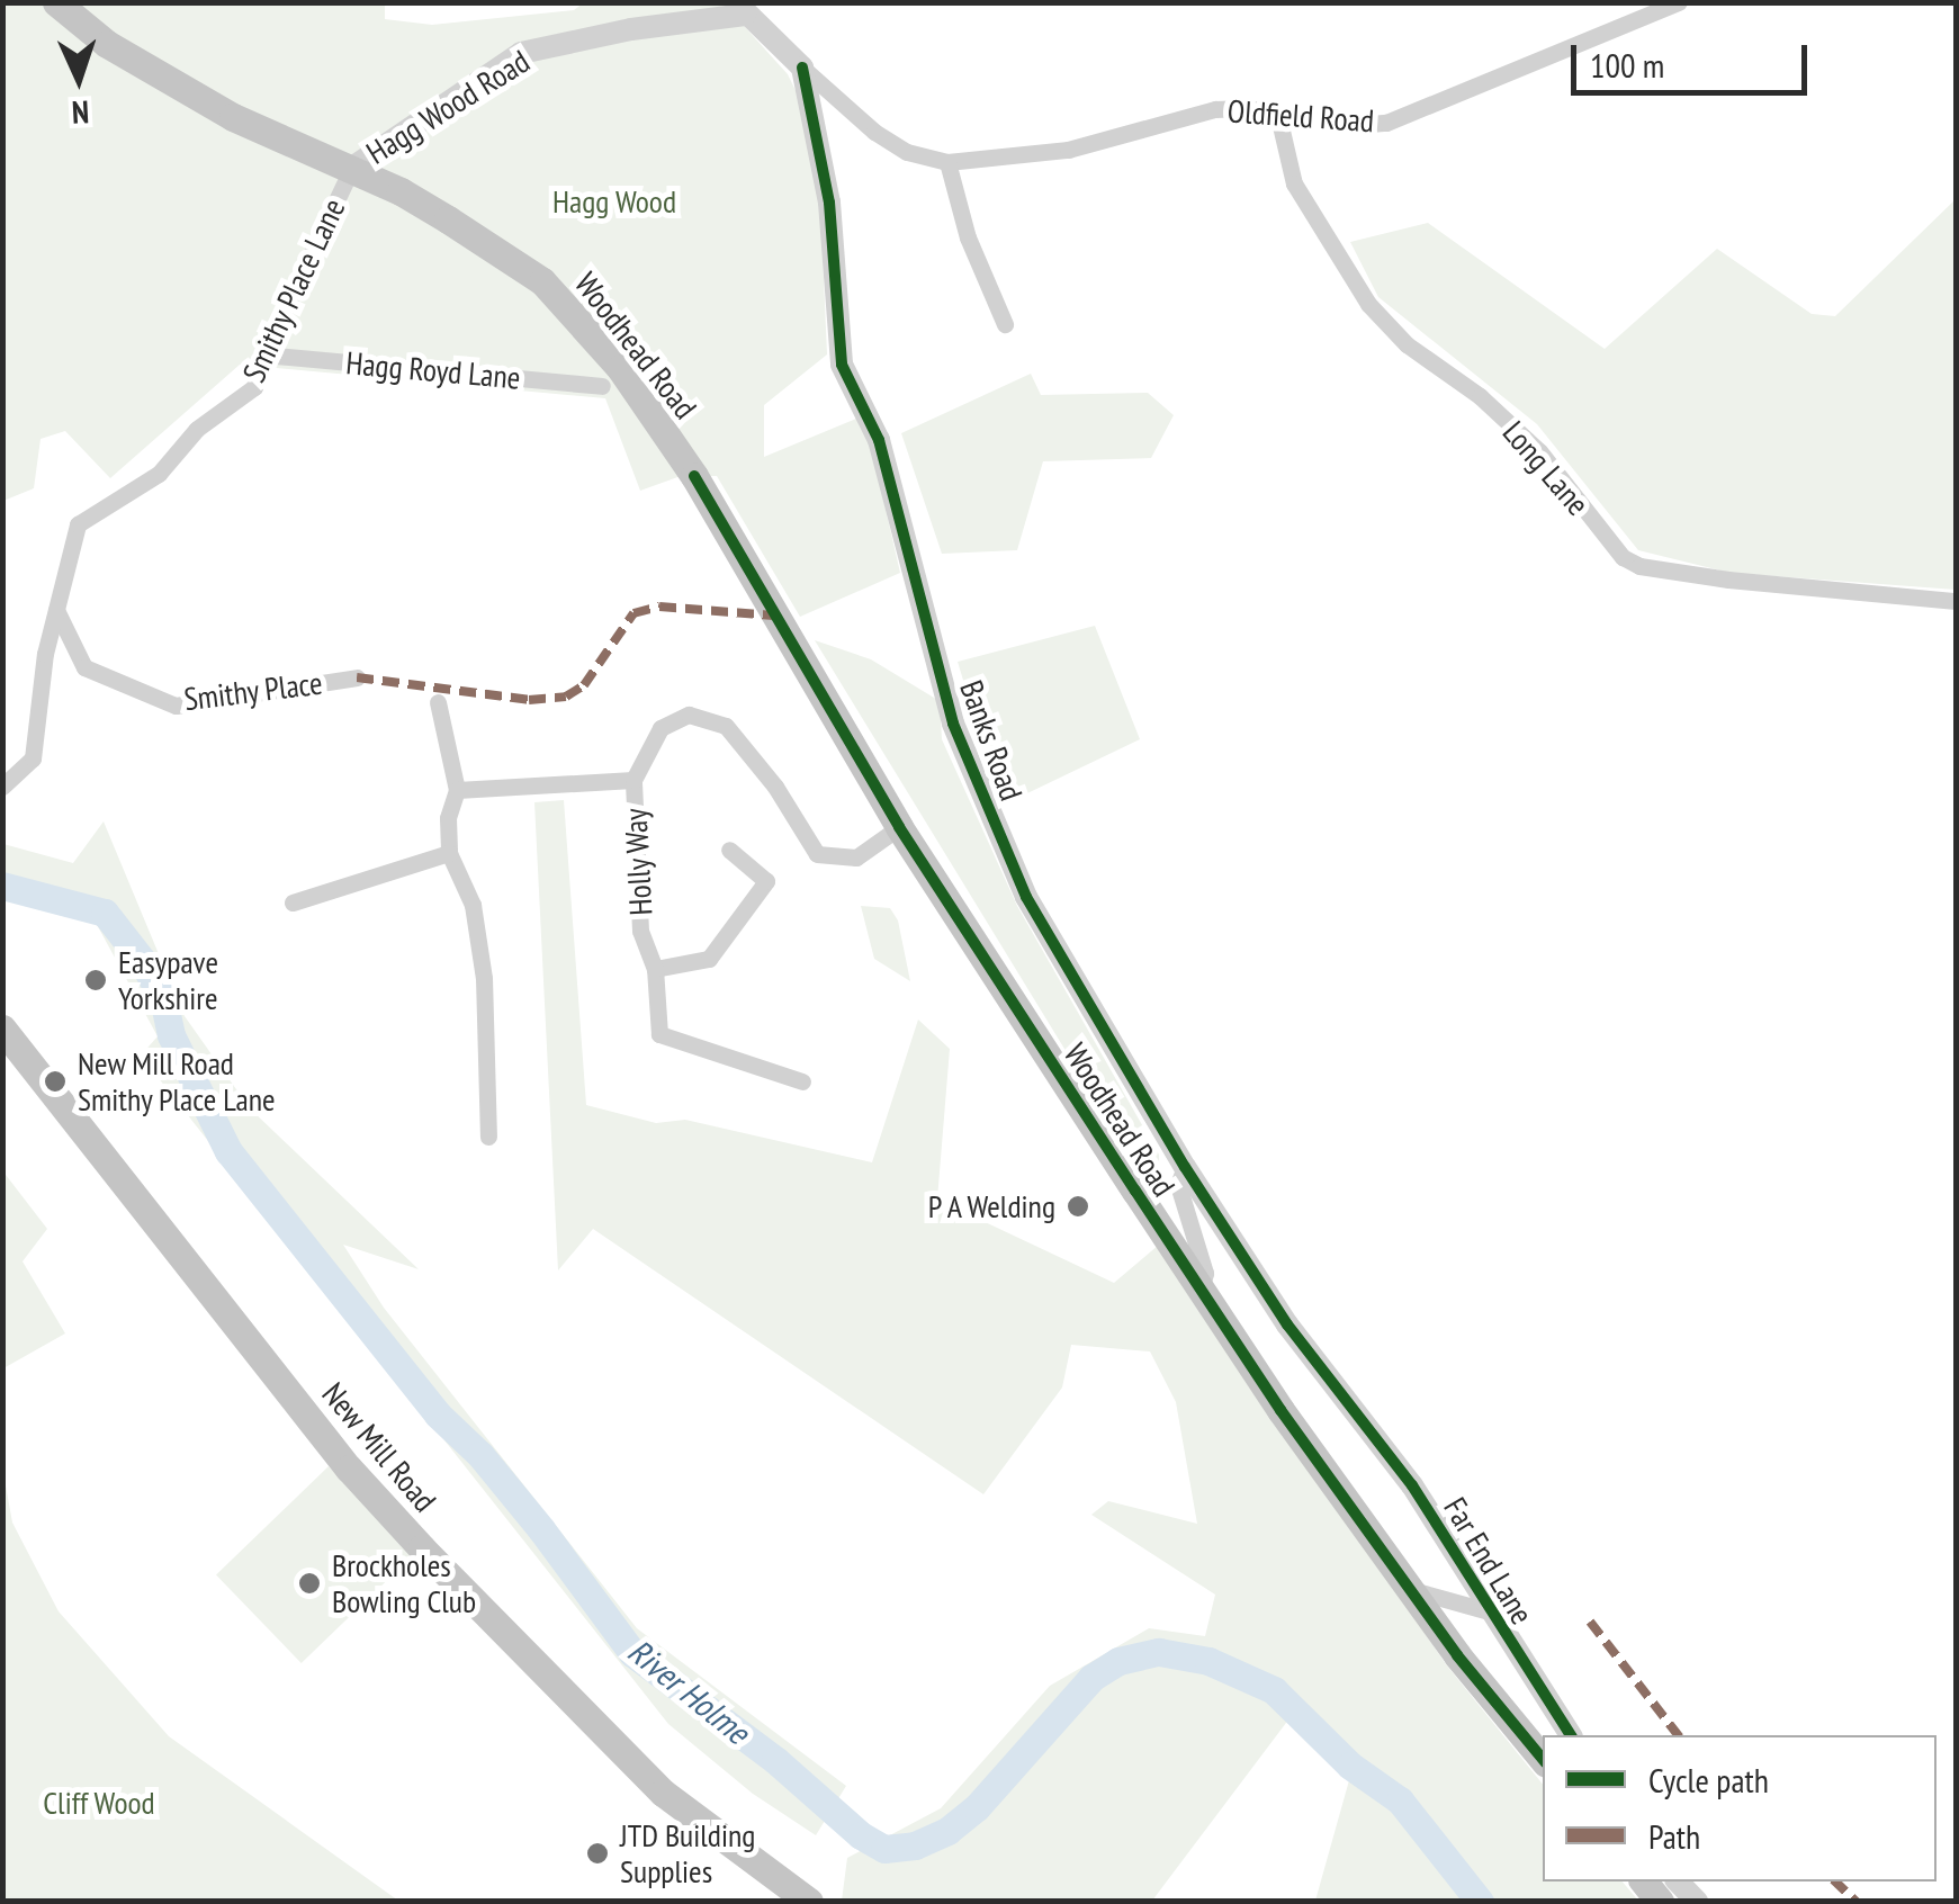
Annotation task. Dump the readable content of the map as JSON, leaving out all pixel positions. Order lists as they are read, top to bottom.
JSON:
{
  "streets": {
    "main road": ["Woodhead Road", "New Mill Road"],
    "street": [
      "Hagg Wood Road",
      "Oldfield Road",
      "Smithy Place Lane",
      "Hagg Royd Lane",
      "Long Lane",
      "Smithy Place",
      "Banks Road",
      "Holly Way",
      "Far End Lane"
    ]
  },
  "crossings": [
    ["Hagg Wood Road", "Smithy Place Lane"],
    ["Hagg Wood Road", "Woodhead Road"],
    ["Oldfield Road", "Long Lane"],
    ["Oldfield Road", "Banks Road"],
    ["Smithy Place Lane", "Woodhead Road"],
    ["Smithy Place Lane", "Hagg Royd Lane"],
    ["Smithy Place Lane", "Smithy Place"],
    ["Woodhead Road", "Holly Way"],
    ["Banks Road", "Far End Lane"]
  ],
  "water": ["River Holme"],
  "parks": ["Hagg Wood", "Cliff Wood"],
  "places": [
    "Easypave Yorkshire",
    "New Mill Road Smithy Place Lane",
    "P A Welding",
    "Brockholes Bowling Club",
    "JTD Building Supplies"
  ],
  "legend": ["Cycle path", "Path"],
  "scale_bar": "100 m",
  "north": "bottom"
}
